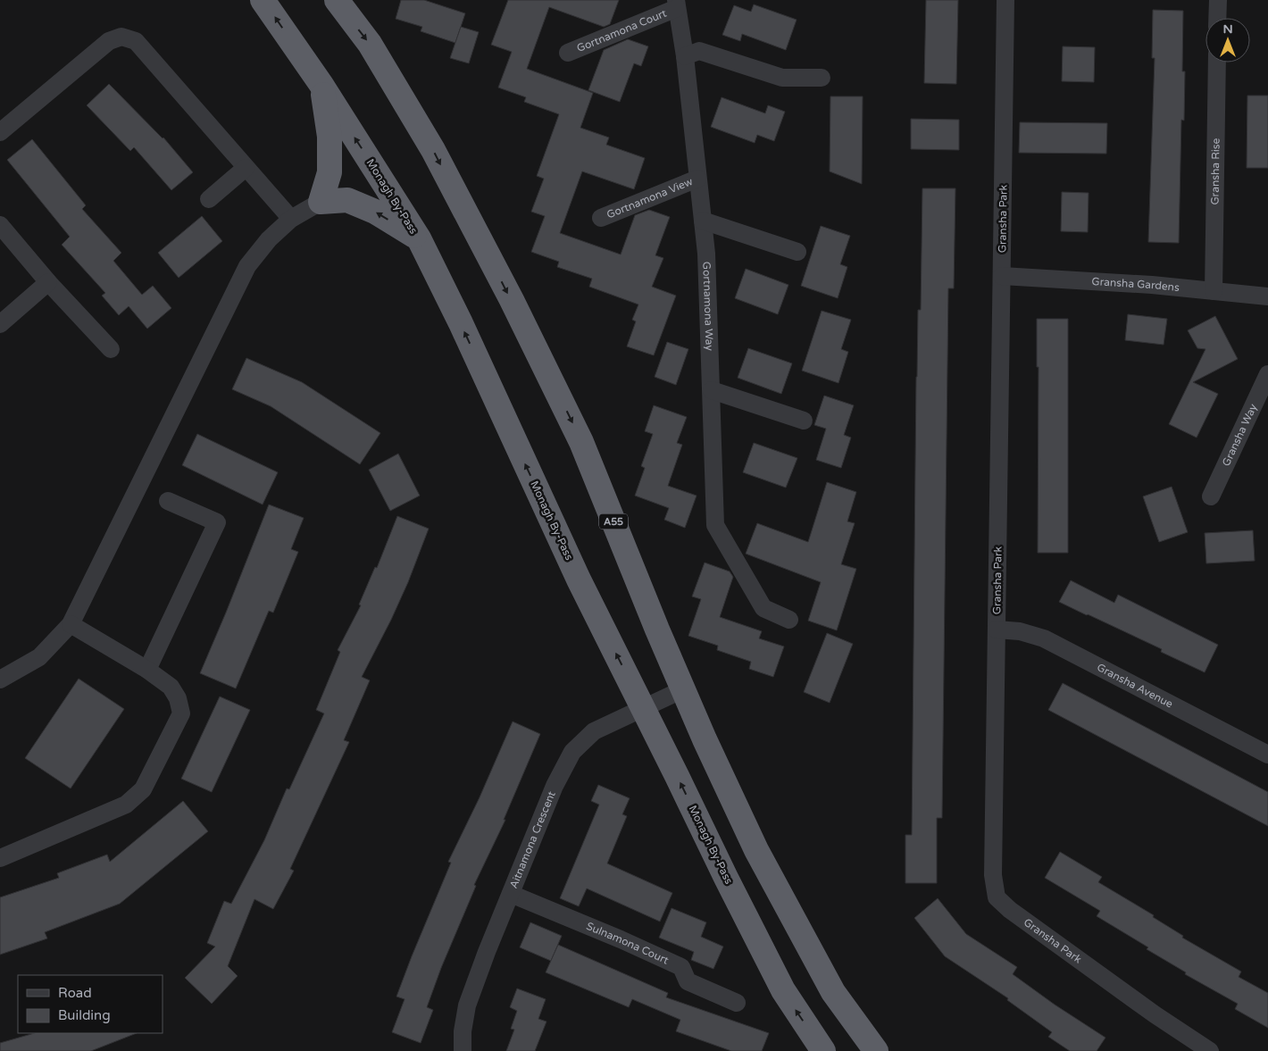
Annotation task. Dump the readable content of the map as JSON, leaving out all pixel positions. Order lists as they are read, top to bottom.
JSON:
{
  "streets": {
    "highway": ["Monagh By-Pass", "A55"],
    "street": [
      "Gortnamona Court",
      "Gransha Rise",
      "Gortnamona View",
      "Gransha Park",
      "Gransha Gardens",
      "Gortnamona Way",
      "Gransha Way",
      "Gransha Avenue",
      "Aitnamona Crescent",
      "Sulnamona Court"
    ]
  },
  "crossings": [
    ["Gortnamona Court", "Gortnamona Way"],
    ["Gransha Rise", "Gransha Gardens"],
    ["Monagh By-Pass", "Aitnamona Crescent"],
    ["Gortnamona View", "Gortnamona Way"],
    ["Gransha Park", "Gransha Gardens"],
    ["Gransha Park", "Gransha Avenue"],
    ["A55", "Aitnamona Crescent"],
    ["Aitnamona Crescent", "Sulnamona Court"]
  ],
  "legend": ["Road", "Building"],
  "north": "top"
}
